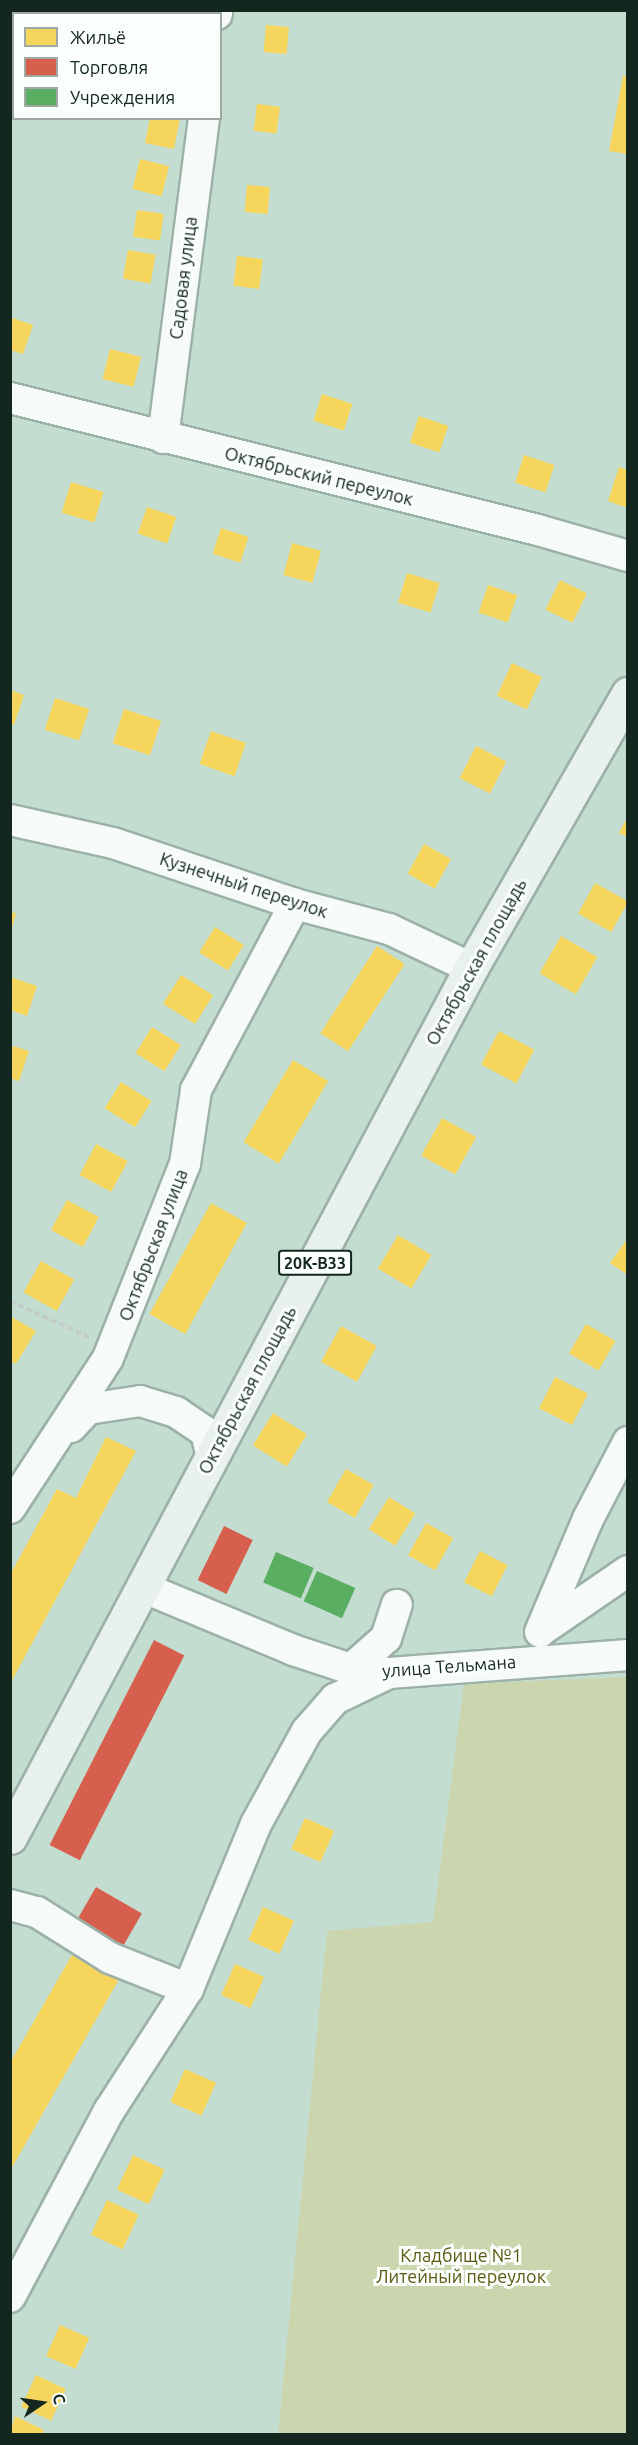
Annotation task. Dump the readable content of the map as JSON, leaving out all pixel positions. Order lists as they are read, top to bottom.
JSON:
{
  "streets": {
    "main road": ["Октябрьская площадь", "20К-В33"],
    "street": [
      "Садовая улица",
      "Октябрьский переулок",
      "Кузнечный переулок",
      "Октябрьская улица",
      "улица Тельмана"
    ]
  },
  "crossings": [
    ["Садовая улица", "Октябрьский переулок"],
    ["Кузнечный переулок", "Октябрьская площадь"],
    ["Кузнечный переулок", "Октябрьская улица"],
    ["Октябрьская площадь", "улица Тельмана"]
  ],
  "parks": ["Кладбище №1 Литейный переулок"],
  "legend": ["Жильё", "Торговля", "Учреждения"],
  "north": "right"
}
